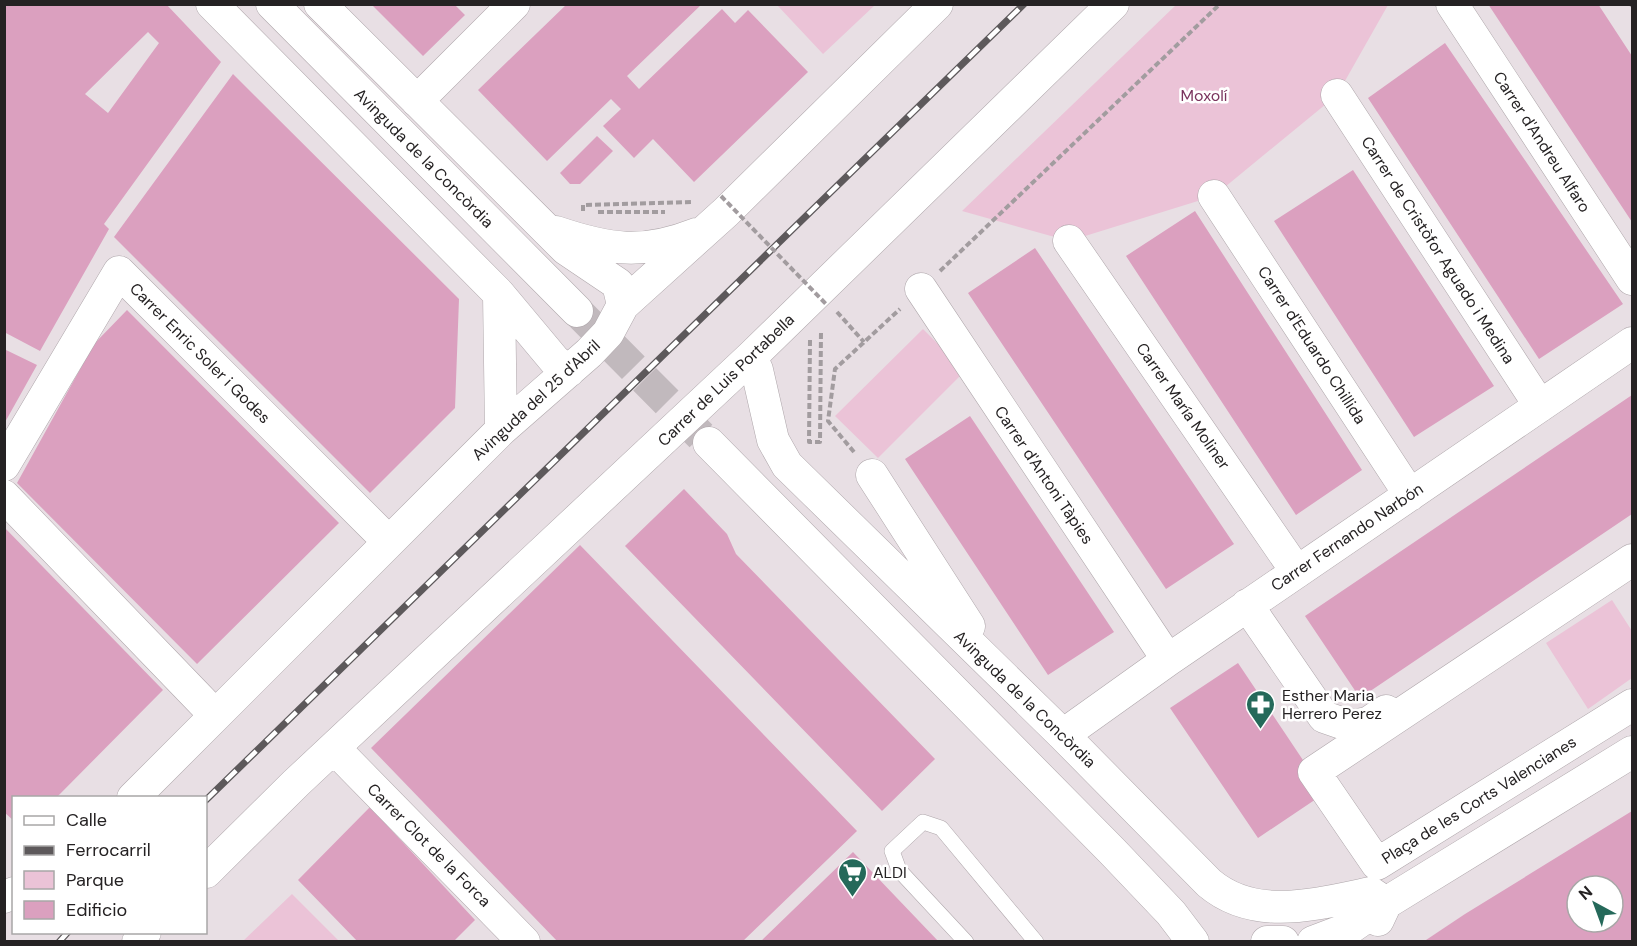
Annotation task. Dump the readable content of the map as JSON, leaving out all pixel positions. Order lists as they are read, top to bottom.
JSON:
{
  "streets": {
    "street": [
      "Carrer d'Andreu Alfaro",
      "Avinguda de la Concòrdia",
      "Carrer de Cristòfor Aguado i Medina",
      "Carrer d'Eduardo Chillida",
      "Carrer Enric Soler i Godes",
      "Carrer de Luis Portabella",
      "Avinguda del 25 d'Abril",
      "Carrer María Moliner",
      "Carrer d'Antoni Tàpies",
      "Carrer Fernando Narbón",
      "Plaça de les Corts Valencianes",
      "Carrer Clot de la Forca"
    ]
  },
  "crossings": [
    ["Avinguda de la Concòrdia", "Carrer de Luis Portabella"],
    ["Avinguda de la Concòrdia", "Carrer Fernando Narbón"],
    ["Carrer de Cristòfor Aguado i Medina", "Carrer Fernando Narbón"],
    ["Carrer d'Eduardo Chillida", "Carrer Fernando Narbón"],
    ["Carrer Enric Soler i Godes", "Avinguda del 25 d'Abril"],
    ["Carrer de Luis Portabella", "Carrer Clot de la Forca"],
    ["Carrer María Moliner", "Carrer Fernando Narbón"],
    ["Carrer d'Antoni Tàpies", "Carrer Fernando Narbón"]
  ],
  "parks": ["Moxolí"],
  "places": {
    "pharmacy": ["Esther Maria Herrero Perez"],
    "supermarket": ["ALDI"]
  },
  "legend": [
    "Calle",
    "Ferrocarril",
    "Parque",
    "Edificio"
  ],
  "north": "top left"
}
